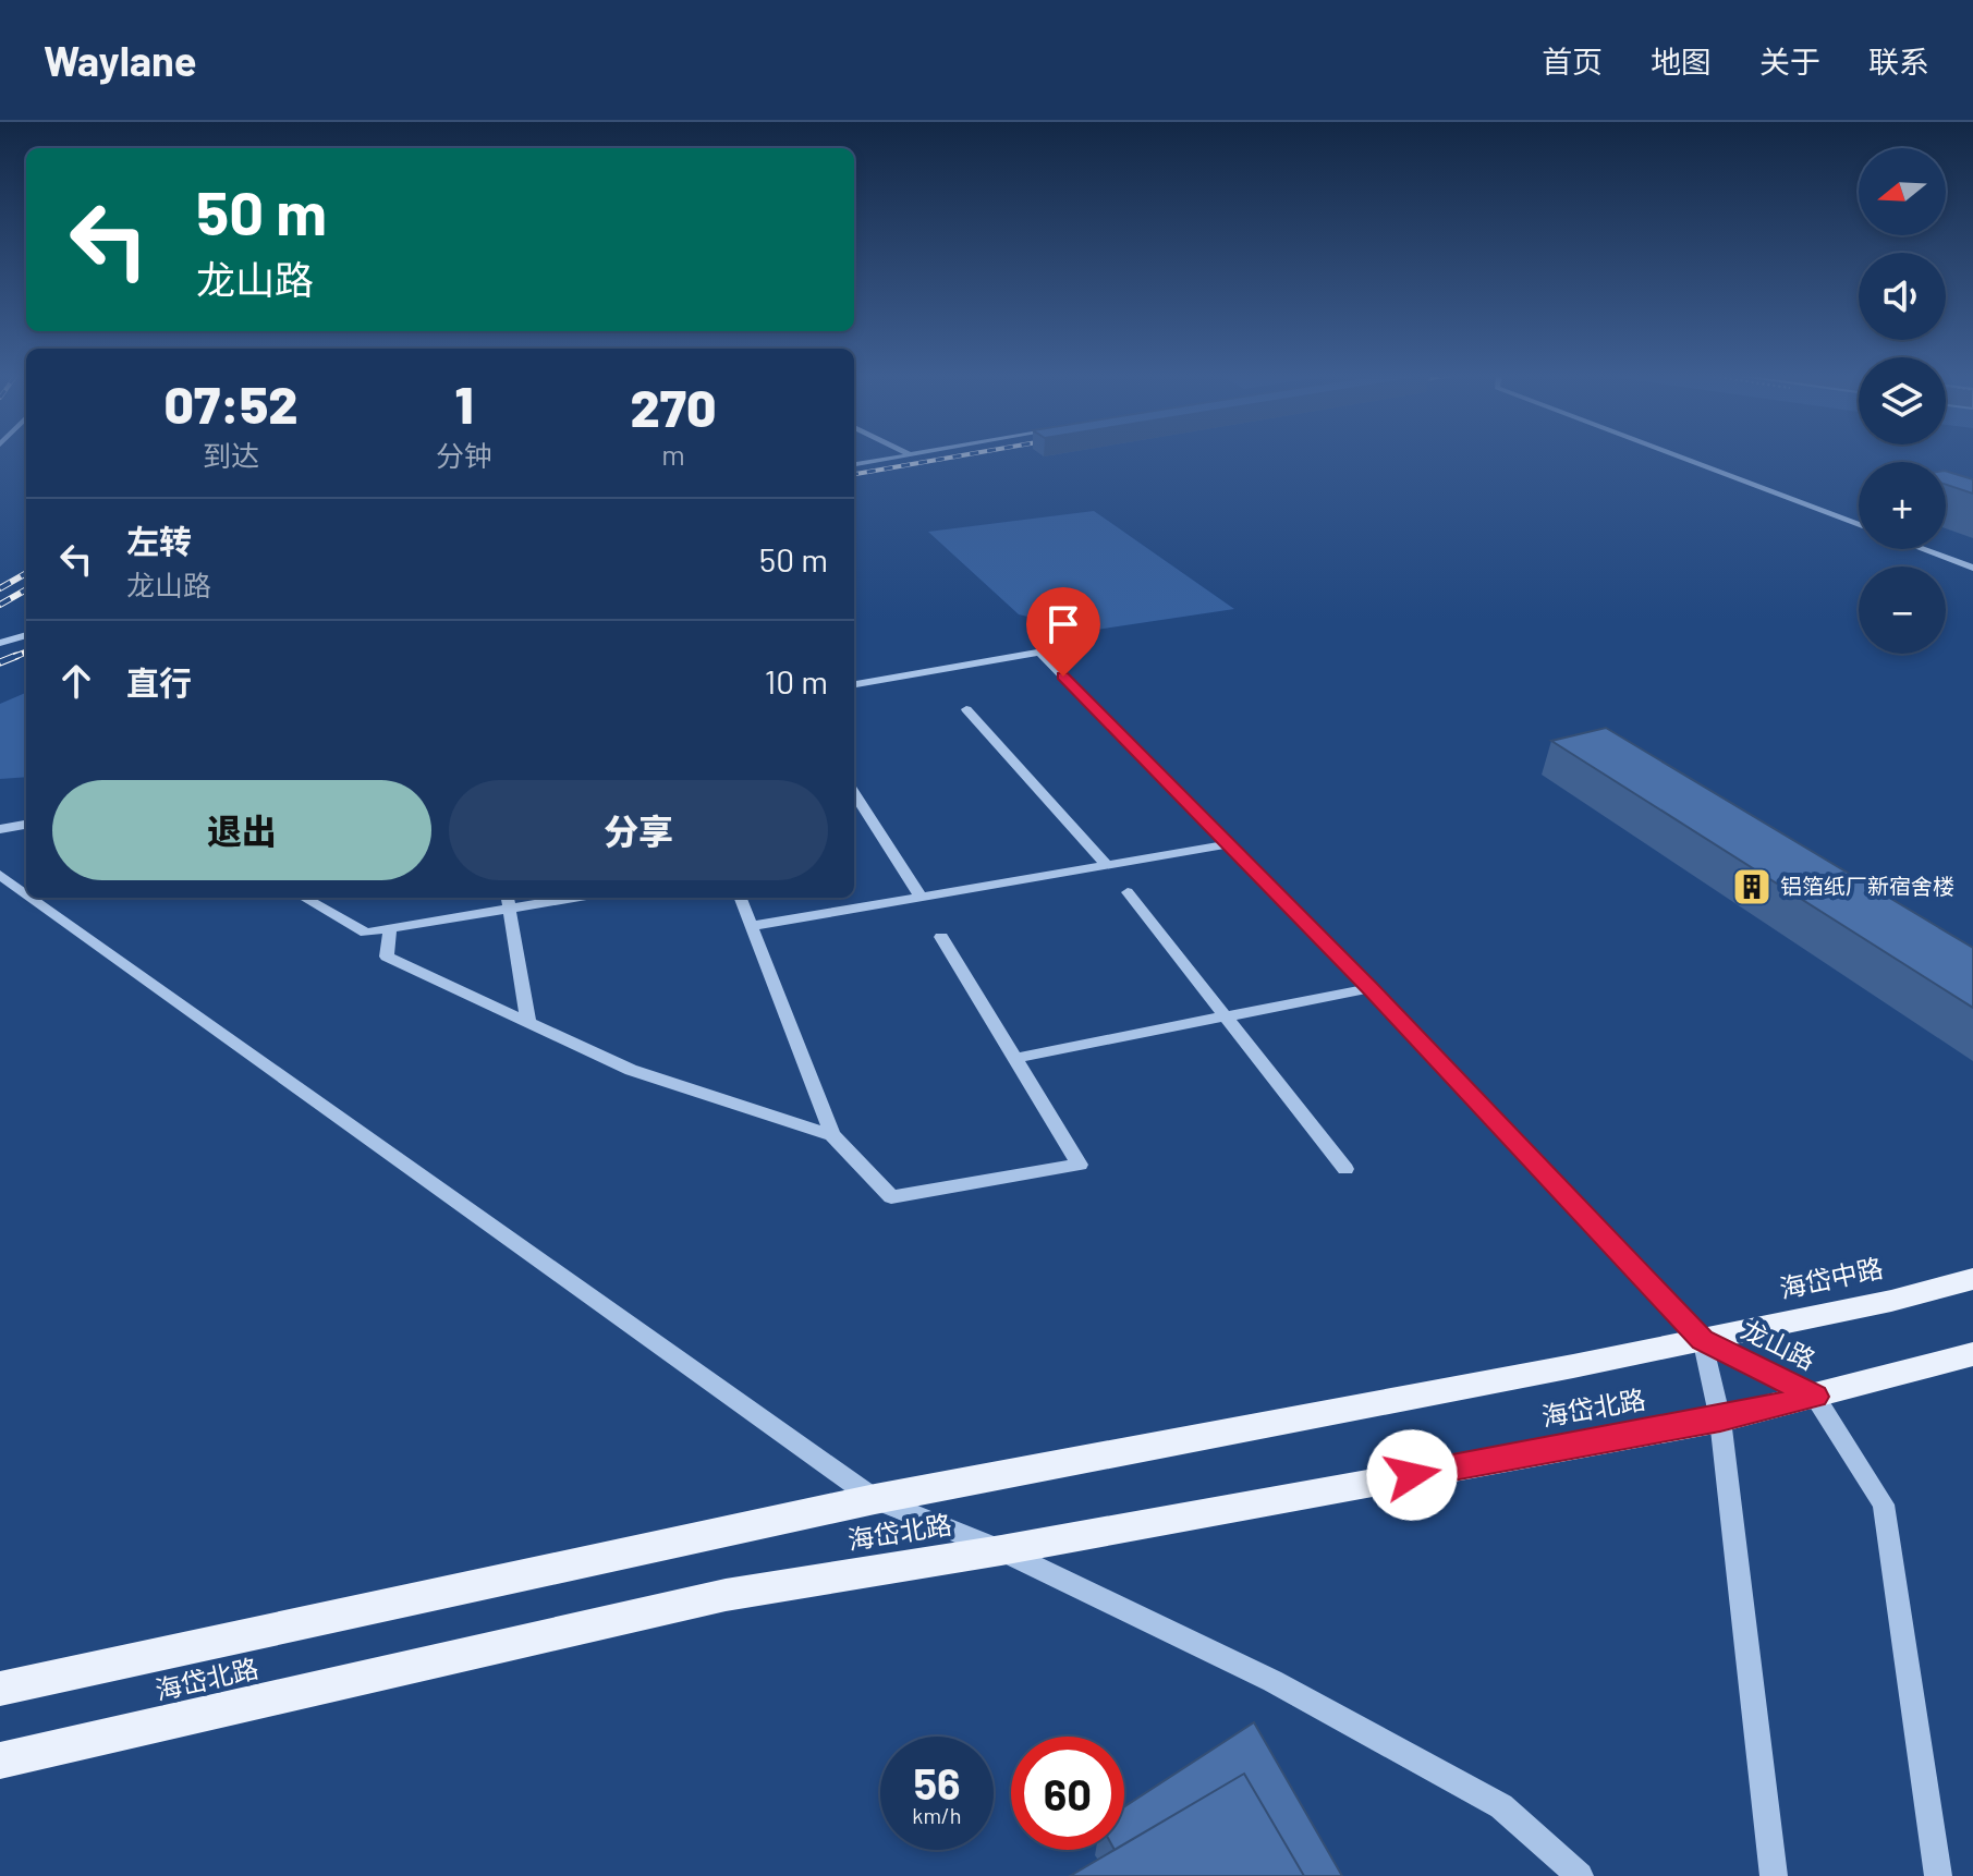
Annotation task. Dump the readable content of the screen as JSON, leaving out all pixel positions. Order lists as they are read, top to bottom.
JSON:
{
  "streets": {
    "main road": ["海岱中路", "海岱北路"],
    "street": ["龙山路"]
  },
  "crossings": [
    ["海岱中路", "龙山路"],
    ["海岱中路", "海岱北路"],
    ["龙山路", "海岱北路"]
  ],
  "places": {
    "building": ["铝箔纸厂新宿舍楼"]
  },
  "north": "left",
  "page": {
    "header": "Waylane",
    "nav": [
      "首页",
      "地图",
      "关于",
      "联系"
    ],
    "map_buttons": ["+", "−"],
    "turn": ["50 m", "龙山路"],
    "eta": [
      "07:52",
      "到达",
      "1",
      "分钟",
      "270",
      "m"
    ],
    "list": [
      {
        "name": "左转",
        "note": "龙山路",
        "value": "50 m"
      },
      {
        "name": "直行",
        "value": "10 m"
      }
    ],
    "buttons": ["退出", "分享"],
    "speed": "56 km/h",
    "limit": "60"
  }
}
